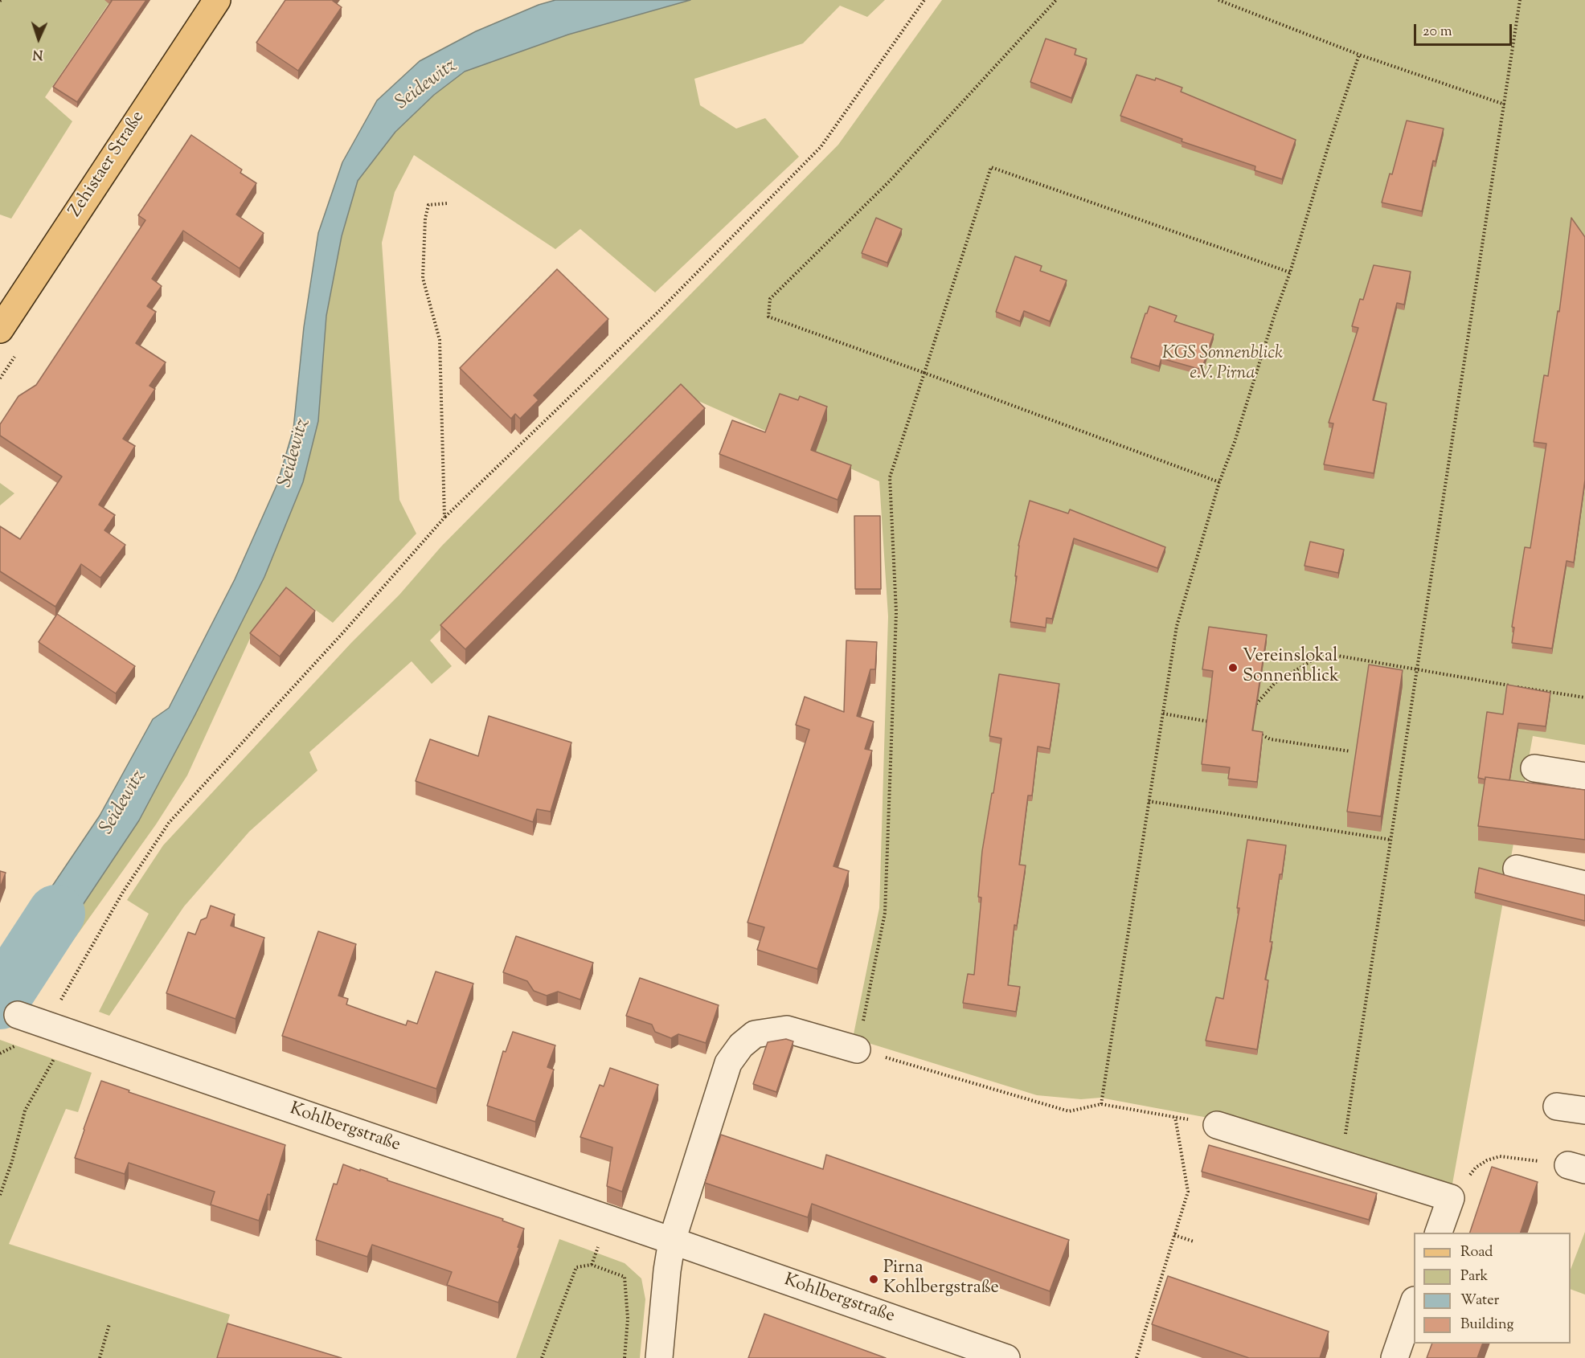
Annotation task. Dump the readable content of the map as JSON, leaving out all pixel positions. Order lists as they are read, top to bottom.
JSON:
{
  "streets": {
    "main road": ["Zehistaer Straße"],
    "street": ["Kohlbergstraße"]
  },
  "water": ["Seidewitz"],
  "parks": ["KGS Sonnenblick e.V. Pirna"],
  "places": ["Vereinslokal Sonnenblick", "Pirna Kohlbergstraße"],
  "legend": [
    "Road",
    "Park",
    "Water",
    "Building"
  ],
  "scale_bar": "20 m",
  "north": "bottom"
}
